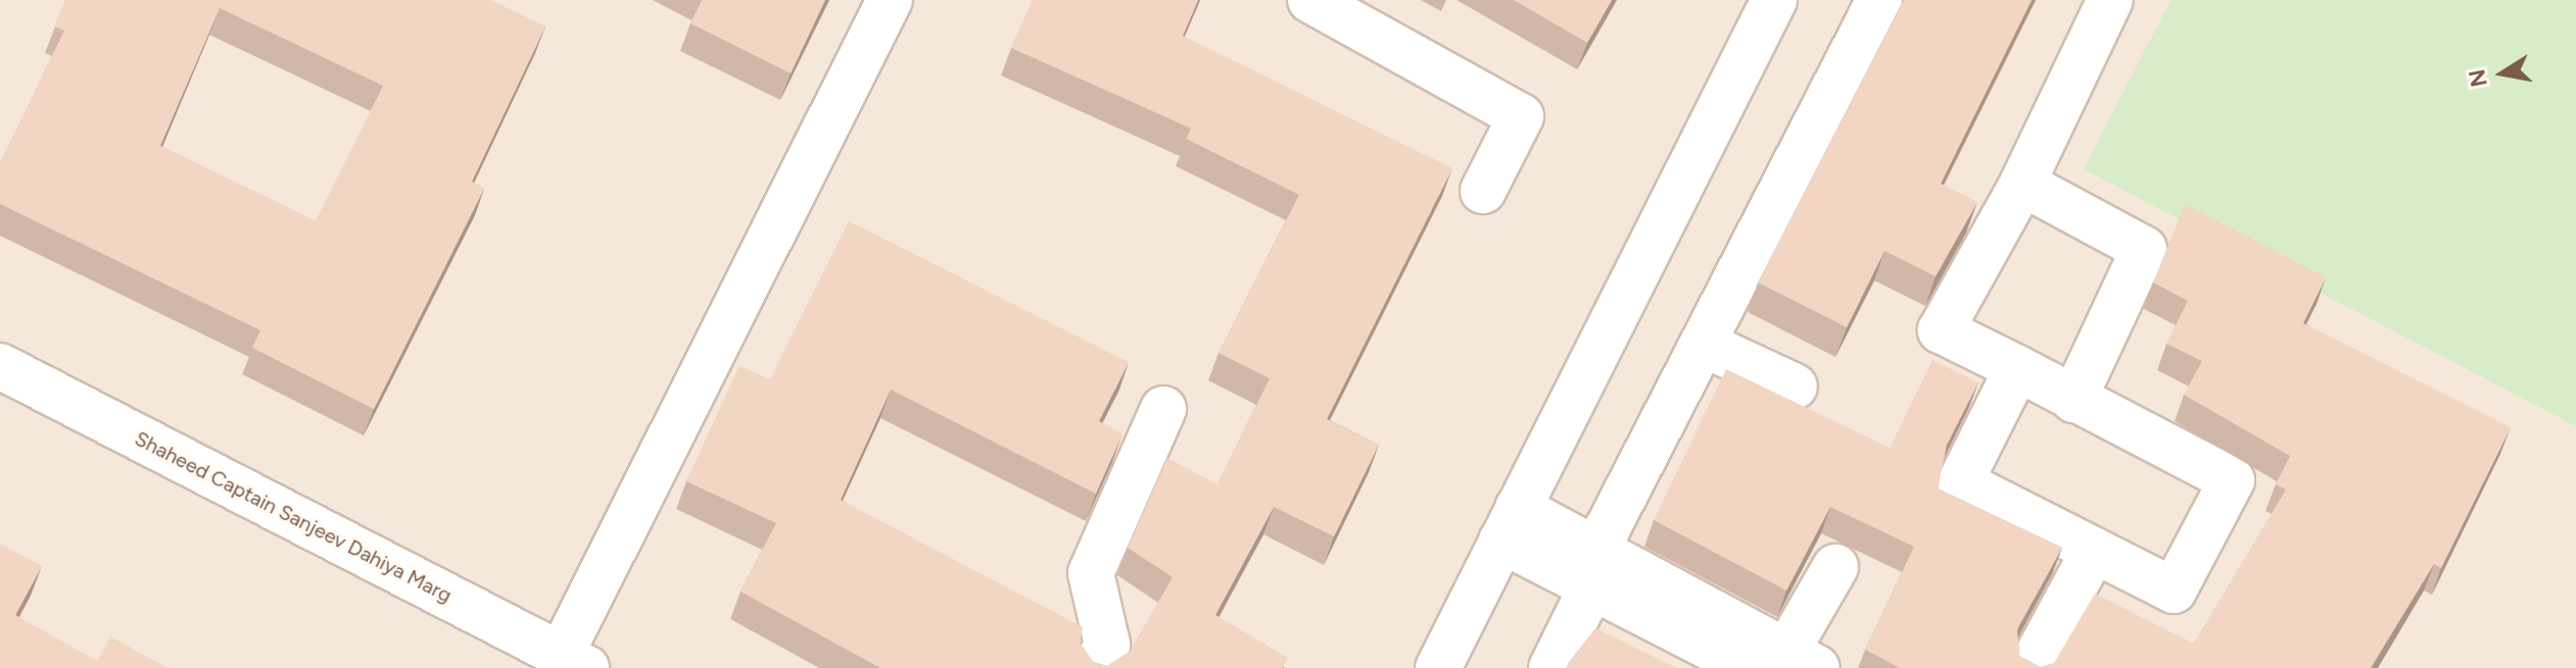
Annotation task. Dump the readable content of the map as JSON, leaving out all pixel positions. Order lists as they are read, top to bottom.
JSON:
{
  "streets": {
    "street": ["Shaheed Captain Sanjeev Dahiya Marg"]
  },
  "north": "left"
}
